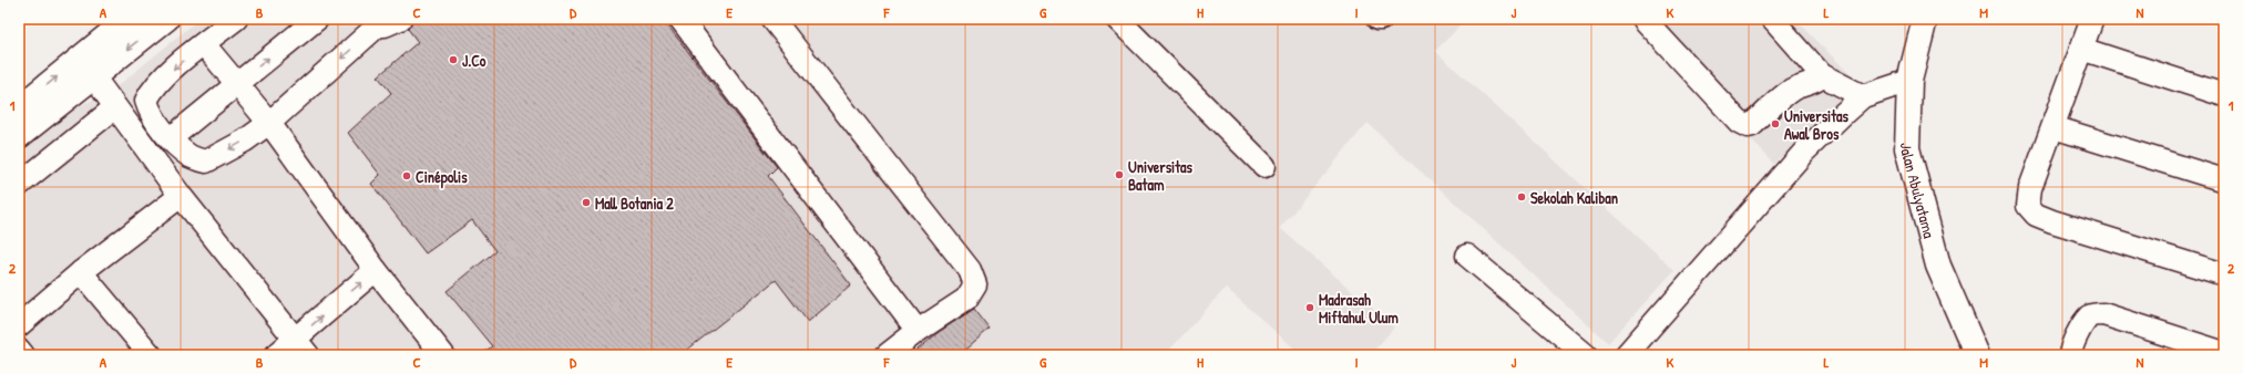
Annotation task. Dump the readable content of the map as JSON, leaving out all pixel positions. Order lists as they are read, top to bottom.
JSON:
{
  "streets": {
    "main road": ["Jalan Abulyatama"]
  },
  "places": [
    "J.Co",
    "Universitas Awal Bros",
    "Universitas Batam",
    "Cinépolis",
    "Sekolah Kaliban",
    "Mall Botania 2",
    "Madrasah Miftahul Ulum"
  ],
  "grid": {
    "columns": [
      "A",
      "B",
      "C",
      "D",
      "E",
      "F",
      "G",
      "H",
      "I",
      "J",
      "K",
      "L",
      "M",
      "N"
    ],
    "rows": ["1", "2"]
  }
}
